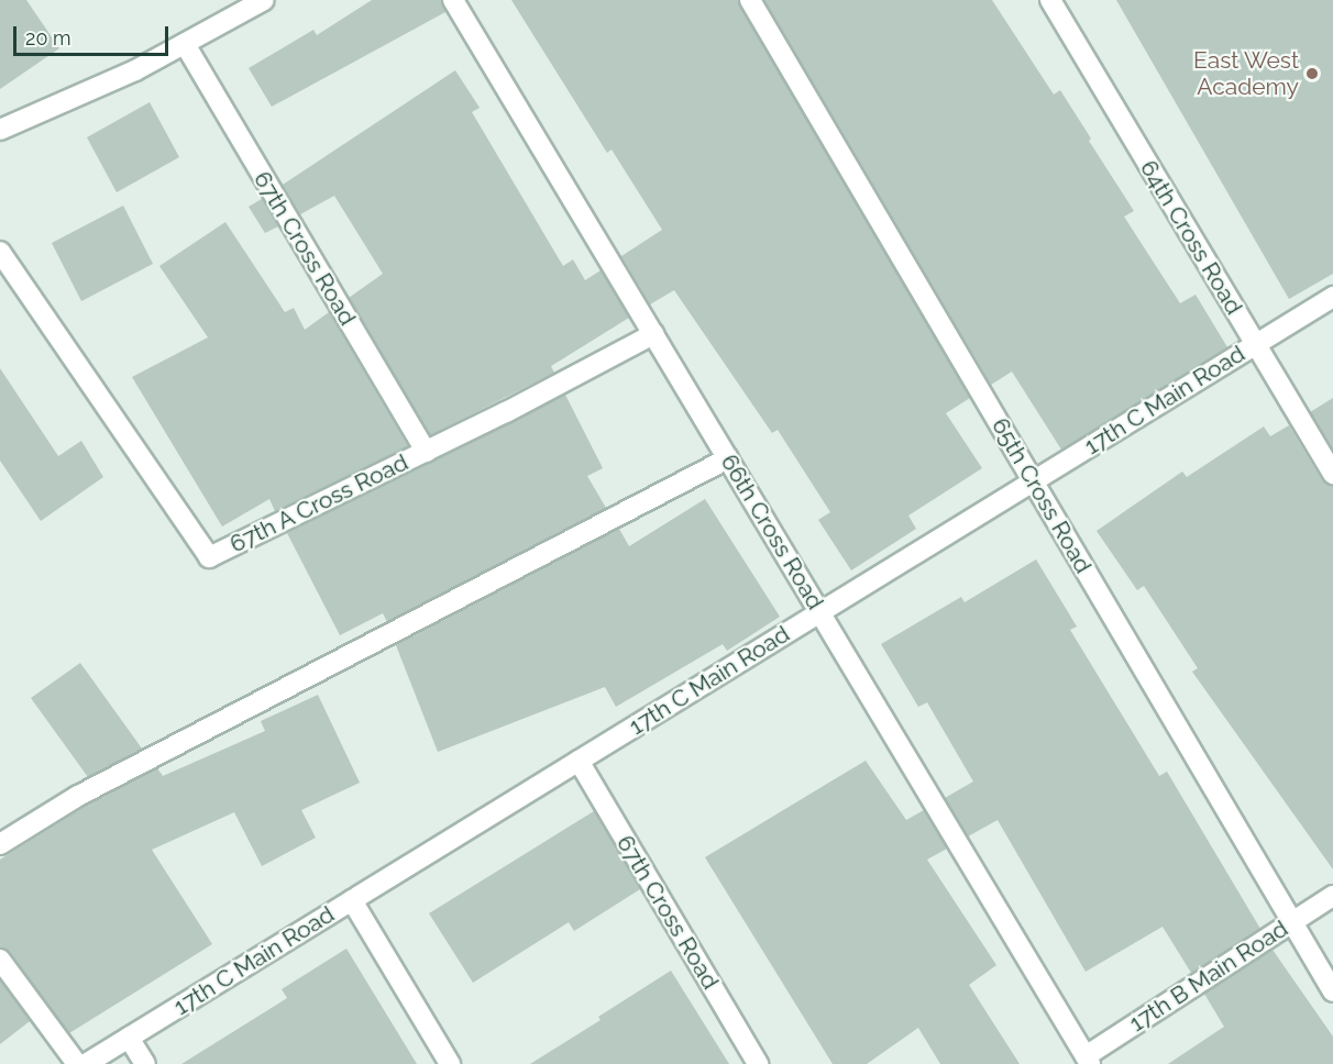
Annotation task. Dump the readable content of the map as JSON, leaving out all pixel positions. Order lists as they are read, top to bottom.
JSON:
{
  "streets": {
    "street": [
      "64th Cross Road",
      "67th Cross Road",
      "17th C Main Road",
      "65th Cross Road",
      "67th A Cross Road",
      "66th Cross Road",
      "17th B Main Road"
    ]
  },
  "crossings": [
    ["64th Cross Road", "17th C Main Road"],
    ["67th Cross Road", "17th C Main Road"],
    ["67th Cross Road", "67th A Cross Road"],
    ["17th C Main Road", "65th Cross Road"],
    ["17th C Main Road", "66th Cross Road"],
    ["65th Cross Road", "17th B Main Road"],
    ["67th A Cross Road", "66th Cross Road"],
    ["66th Cross Road", "17th B Main Road"]
  ],
  "places": ["East West Academy"],
  "scale_bar": "20 m"
}
